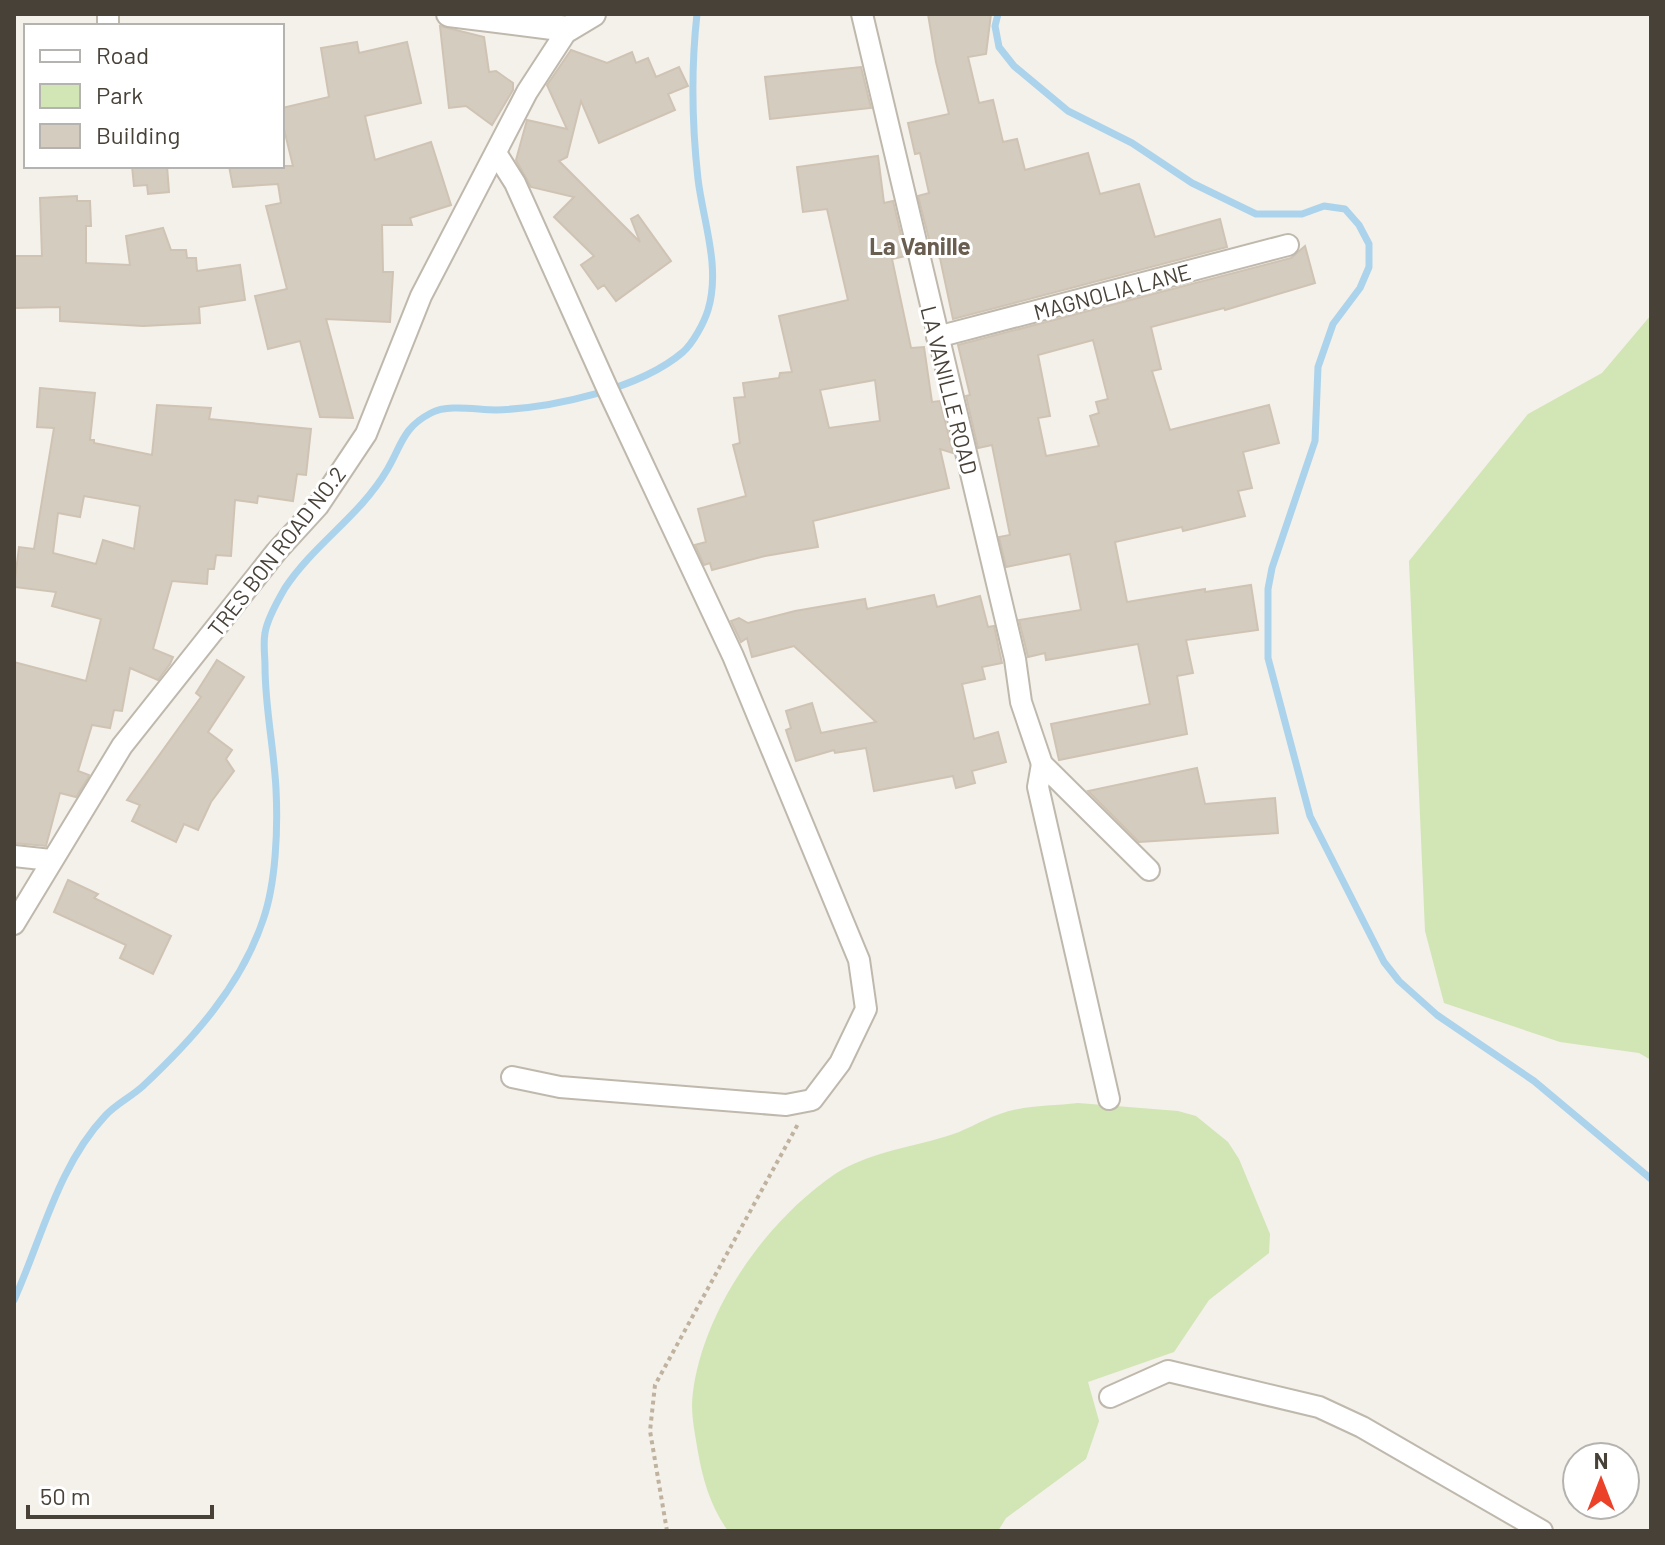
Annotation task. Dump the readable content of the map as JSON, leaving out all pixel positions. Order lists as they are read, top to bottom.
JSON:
{
  "streets": {
    "street": ["MAGNOLIA LANE", "LA VANILLE ROAD", "TRES BON ROAD NO.2"]
  },
  "crossings": [
    ["MAGNOLIA LANE", "LA VANILLE ROAD"]
  ],
  "districts": ["La Vanille"],
  "legend": ["Road", "Park", "Building"],
  "scale_bar": "50 m",
  "north": "top"
}
